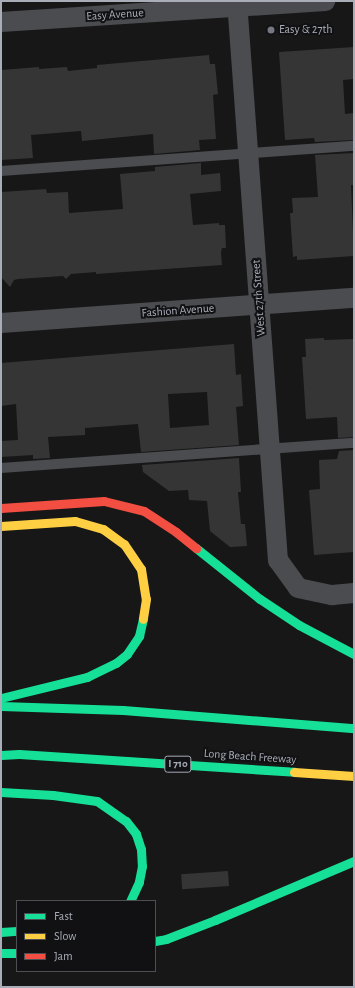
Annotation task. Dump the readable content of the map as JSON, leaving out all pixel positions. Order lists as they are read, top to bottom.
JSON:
{
  "streets": {
    "highway": ["Long Beach Freeway", "I 710"],
    "street": ["Easy Avenue", "West 27th Street", "Fashion Avenue"]
  },
  "crossings": [
    ["Easy Avenue", "West 27th Street"],
    ["West 27th Street", "Fashion Avenue"]
  ],
  "places": ["Easy & 27th"],
  "legend": ["Fast", "Slow", "Jam"]
}
